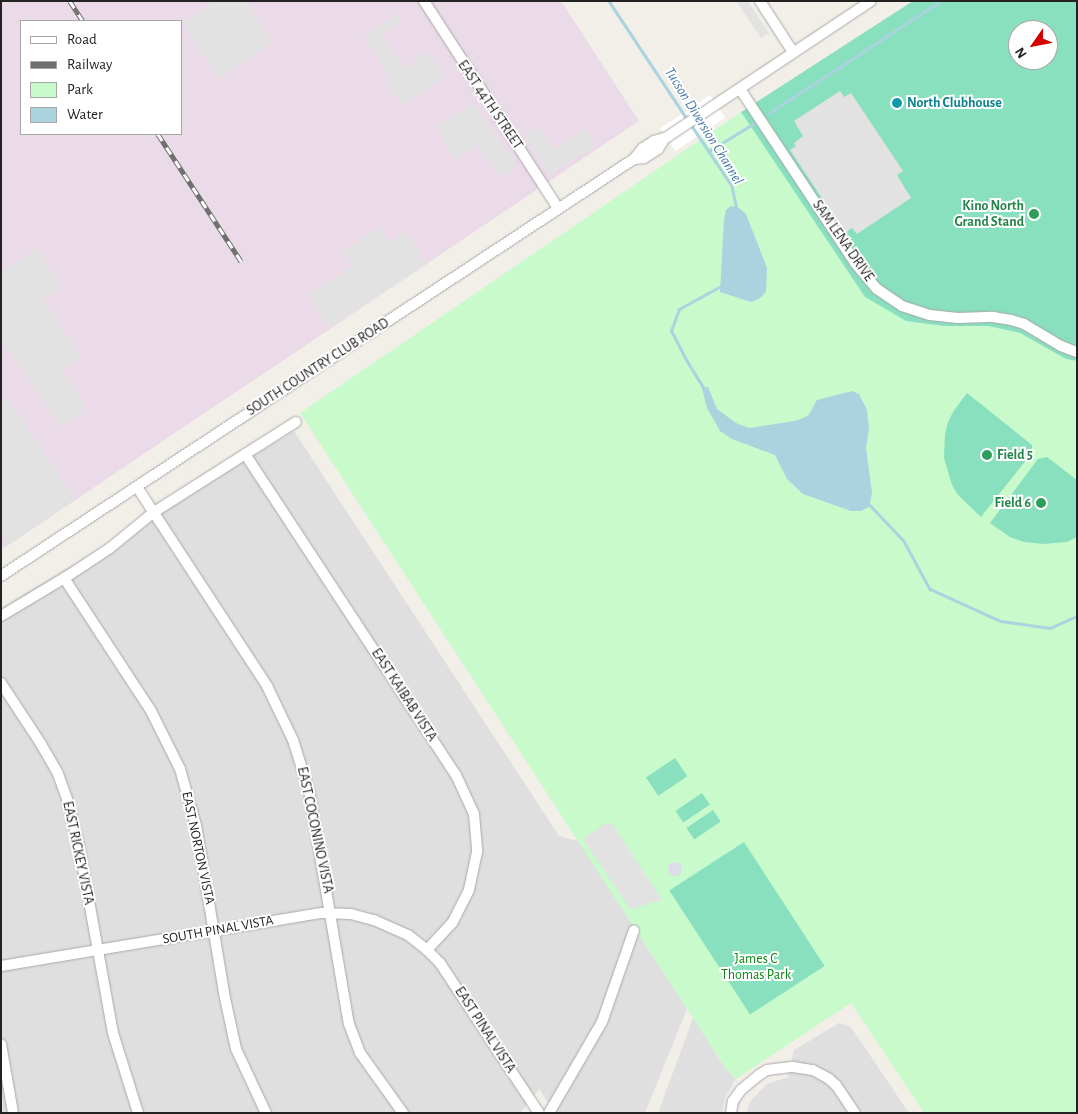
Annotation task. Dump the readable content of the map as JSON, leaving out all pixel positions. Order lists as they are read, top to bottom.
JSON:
{
  "streets": {
    "street": [
      "EAST 44TH STREET",
      "SAM LENA DRIVE",
      "SOUTH COUNTRY CLUB ROAD",
      "EAST KAIBAB VISTA",
      "EAST COCONINO VISTA",
      "EAST NORTON VISTA",
      "EAST RICKEY VISTA",
      "SOUTH PINAL VISTA",
      "EAST PINAL VISTA"
    ]
  },
  "crossings": [
    ["EAST 44TH STREET", "SOUTH COUNTRY CLUB ROAD"],
    ["SAM LENA DRIVE", "SOUTH COUNTRY CLUB ROAD"],
    ["SOUTH COUNTRY CLUB ROAD", "EAST COCONINO VISTA"],
    ["EAST KAIBAB VISTA", "SOUTH PINAL VISTA"],
    ["EAST KAIBAB VISTA", "EAST PINAL VISTA"],
    ["EAST COCONINO VISTA", "SOUTH PINAL VISTA"],
    ["EAST NORTON VISTA", "SOUTH PINAL VISTA"],
    ["EAST RICKEY VISTA", "SOUTH PINAL VISTA"],
    ["SOUTH PINAL VISTA", "EAST PINAL VISTA"]
  ],
  "water": ["Tucson Diversion Channel"],
  "parks": ["James C Thomas Park"],
  "places": [
    "North Clubhouse",
    "Kino North Grand Stand",
    "Field 5",
    "Field 6"
  ],
  "legend": [
    "Road",
    "Railway",
    "Park",
    "Water"
  ],
  "north": "bottom left"
}
